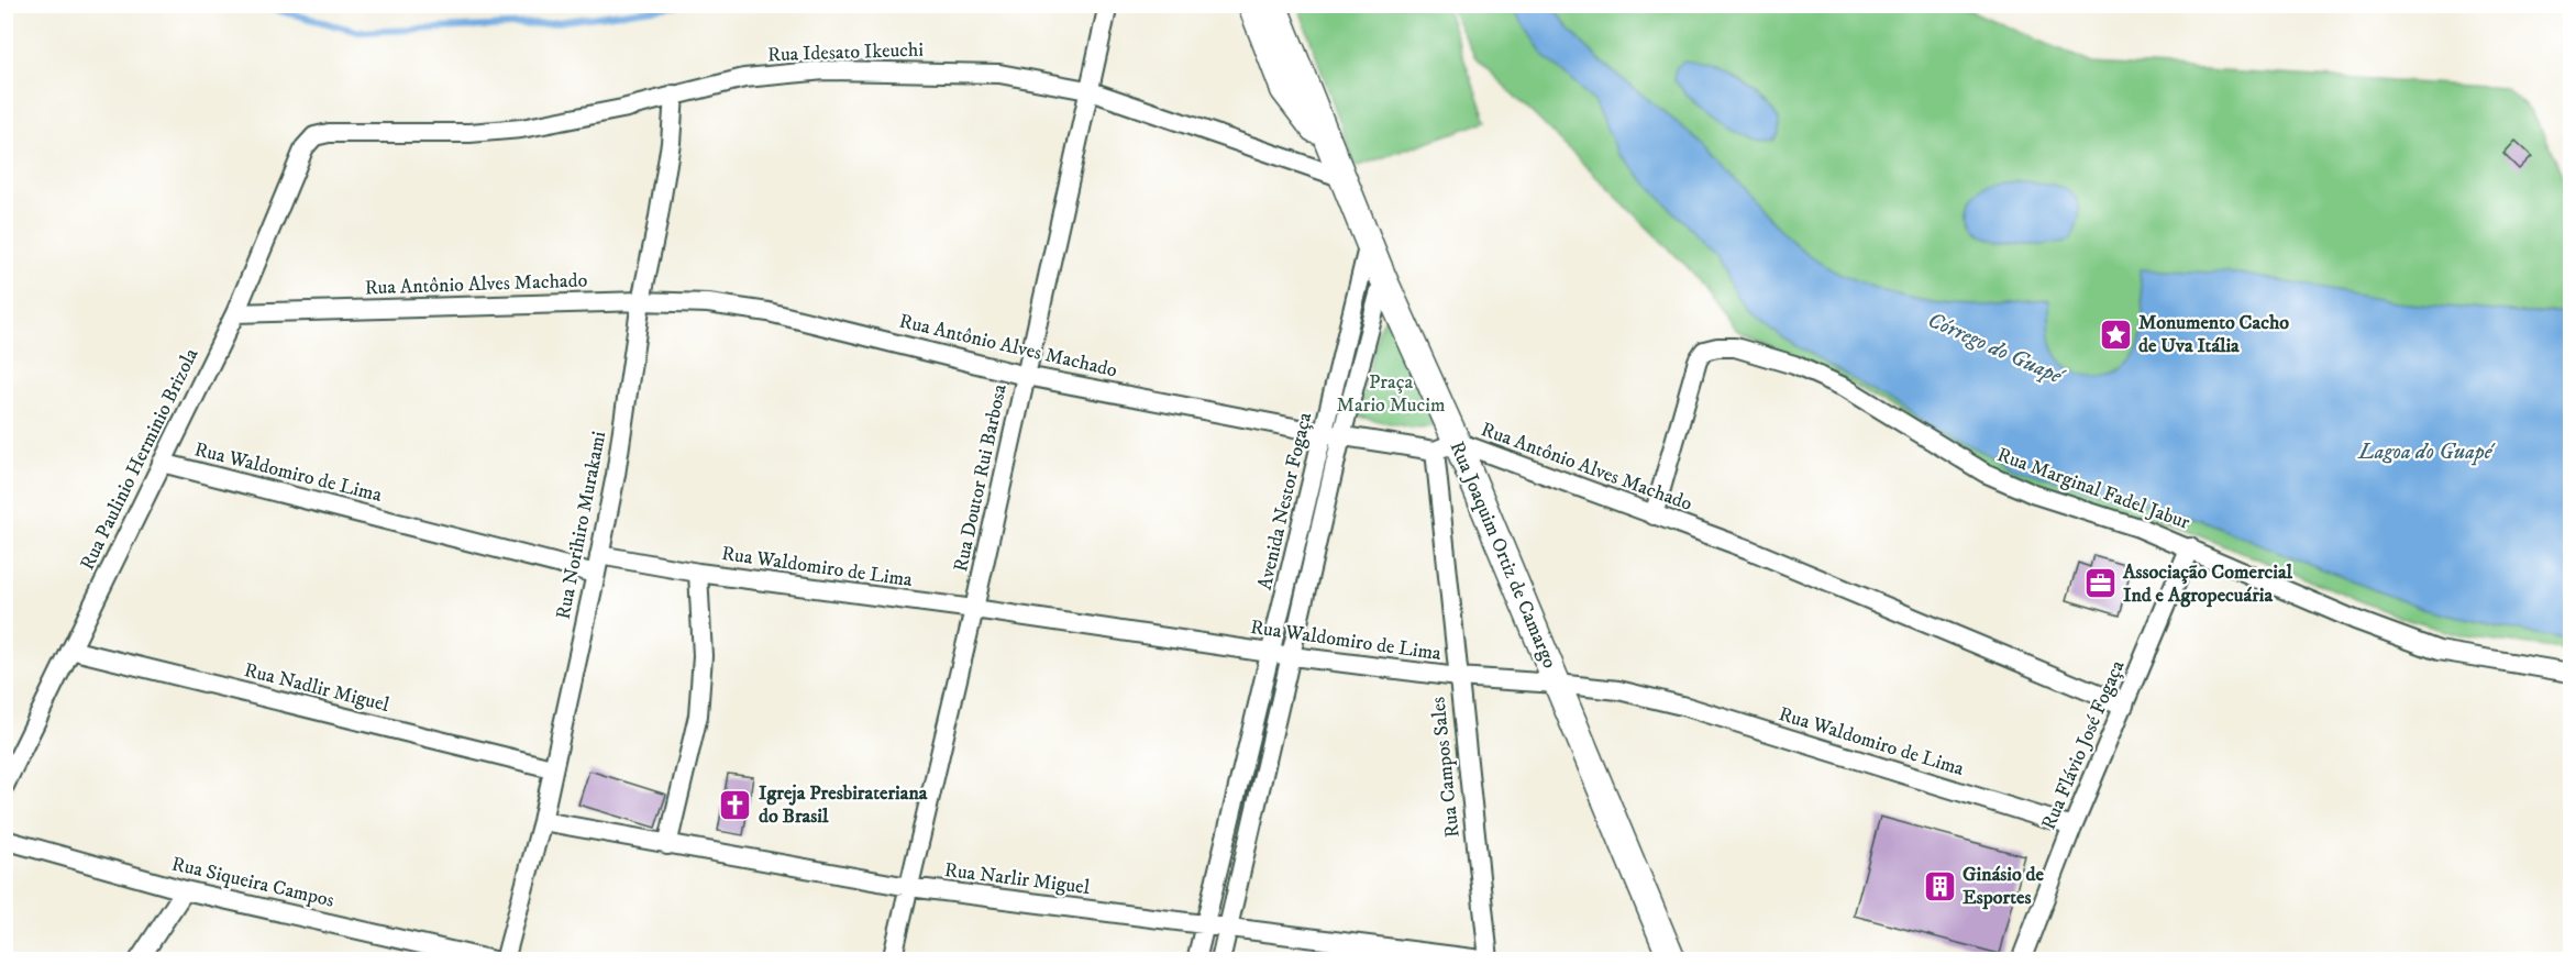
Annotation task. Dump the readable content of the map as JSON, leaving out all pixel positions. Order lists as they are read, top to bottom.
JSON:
{
  "streets": {
    "main road": ["Rua Joaquim Ortiz de Camargo"],
    "street": [
      "Rua Idesato Ikeuchi",
      "Rua Antônio Alves Machado",
      "Rua Paulinio Herminio Brizola",
      "Rua Waldomiro de Lima",
      "Rua Doutor Rui Barbosa",
      "Rua Marginal Fadel Jabur",
      "Avenida Nestor Fogaça",
      "Rua Norihiro Murakami",
      "Rua Nadlir Miguel",
      "Rua Flávio José Fogaça",
      "Rua Campos Sales",
      "Rua Narlir Miguel",
      "Rua Siqueira Campos"
    ]
  },
  "crossings": [
    ["Rua Idesato Ikeuchi", "Rua Paulinio Herminio Brizola"],
    ["Rua Idesato Ikeuchi", "Rua Doutor Rui Barbosa"],
    ["Rua Idesato Ikeuchi", "Rua Norihiro Murakami"],
    ["Rua Idesato Ikeuchi", "Rua Joaquim Ortiz de Camargo"],
    ["Rua Antônio Alves Machado", "Rua Paulinio Herminio Brizola"],
    ["Rua Antônio Alves Machado", "Rua Doutor Rui Barbosa"],
    ["Rua Antônio Alves Machado", "Rua Marginal Fadel Jabur"],
    ["Rua Antônio Alves Machado", "Avenida Nestor Fogaça"],
    ["Rua Antônio Alves Machado", "Rua Norihiro Murakami"],
    ["Rua Antônio Alves Machado", "Rua Joaquim Ortiz de Camargo"],
    ["Rua Antônio Alves Machado", "Rua Flávio José Fogaça"],
    ["Rua Antônio Alves Machado", "Rua Campos Sales"],
    ["Rua Paulinio Herminio Brizola", "Rua Waldomiro de Lima"],
    ["Rua Paulinio Herminio Brizola", "Rua Nadlir Miguel"],
    ["Rua Waldomiro de Lima", "Rua Doutor Rui Barbosa"],
    ["Rua Waldomiro de Lima", "Avenida Nestor Fogaça"],
    ["Rua Waldomiro de Lima", "Rua Norihiro Murakami"],
    ["Rua Waldomiro de Lima", "Rua Joaquim Ortiz de Camargo"],
    ["Rua Waldomiro de Lima", "Rua Flávio José Fogaça"],
    ["Rua Waldomiro de Lima", "Rua Campos Sales"],
    ["Rua Doutor Rui Barbosa", "Rua Narlir Miguel"],
    ["Rua Marginal Fadel Jabur", "Rua Flávio José Fogaça"],
    ["Avenida Nestor Fogaça", "Rua Joaquim Ortiz de Camargo"],
    ["Avenida Nestor Fogaça", "Rua Narlir Miguel"],
    ["Rua Norihiro Murakami", "Rua Nadlir Miguel"],
    ["Rua Norihiro Murakami", "Rua Narlir Miguel"],
    ["Rua Joaquim Ortiz de Camargo", "Rua Campos Sales"],
    ["Rua Campos Sales", "Rua Narlir Miguel"]
  ],
  "water": ["Córrego do Guapé", "Lagoa do Guapé"],
  "parks": ["Praça Mario Mucim"],
  "places": {
    "place": ["Monumento Cacho de Uva Itália"],
    "office": ["Associação Comercial Ind e Agropecuária"],
    "church": ["Igreja Presbirateriana do Brasil"],
    "building": ["Ginásio de Esportes"]
  }
}
